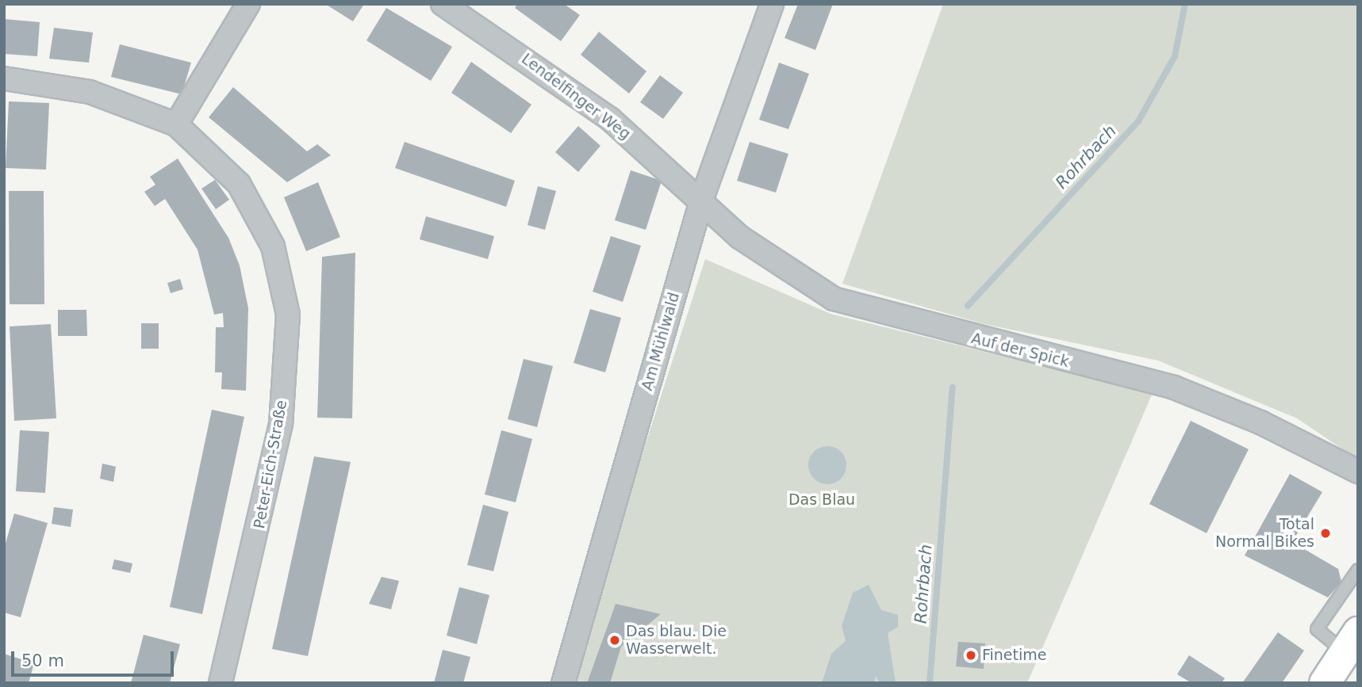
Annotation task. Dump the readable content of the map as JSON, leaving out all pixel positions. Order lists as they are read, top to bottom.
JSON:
{
  "streets": {
    "street": [
      "Lendelfinger Weg",
      "Am Mühlwald",
      "Auf der Spick",
      "Peter-Eich-Straße"
    ]
  },
  "crossings": [
    ["Lendelfinger Weg", "Am Mühlwald"],
    ["Lendelfinger Weg", "Auf der Spick"],
    ["Am Mühlwald", "Auf der Spick"]
  ],
  "water": ["Rohrbach"],
  "parks": ["Das Blau"],
  "places": ["Total Normal Bikes", "Das blau. Die Wasserwelt.", "Finetime"],
  "scale_bar": "50 m"
}
